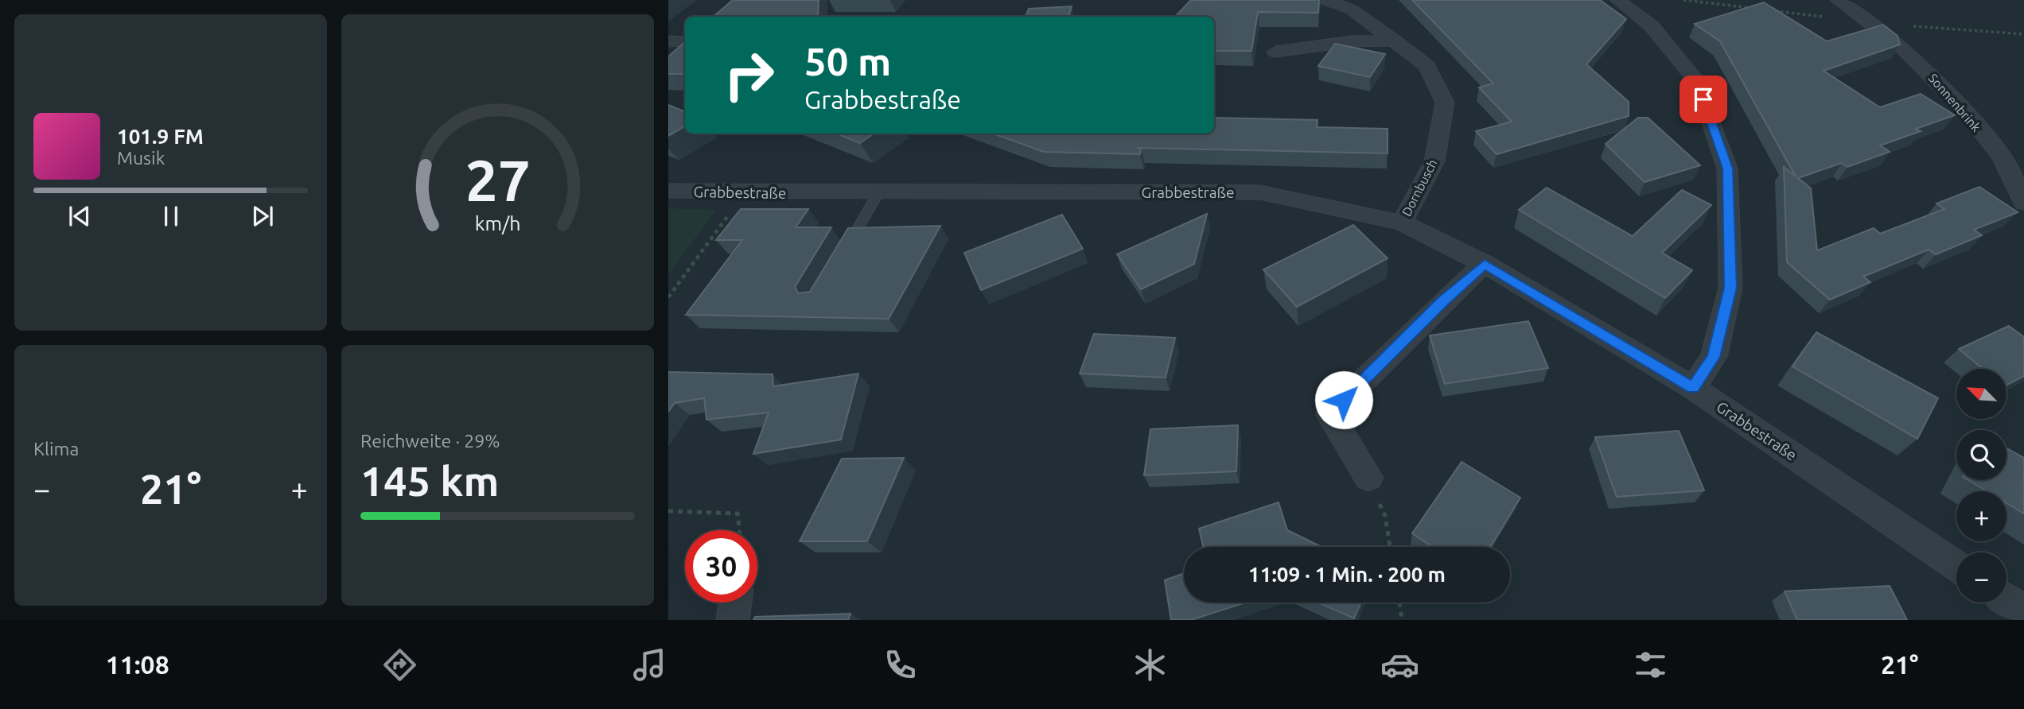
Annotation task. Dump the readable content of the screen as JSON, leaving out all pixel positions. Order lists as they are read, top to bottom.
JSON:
{
  "streets": {
    "street": ["Sonnenbrink", "Dornbusch", "Grabbestraße"]
  },
  "crossings": [
    ["Dornbusch", "Grabbestraße"]
  ],
  "north": "top left",
  "page": {
    "turn": ["50 m", "Grabbestraße"],
    "song": ["101.9 FM", "Musik"],
    "tile": [
      "Klima",
      ["Reichweite · 29%", "145 km"]
    ],
    "map_buttons": ["+", "−"],
    "heat": ["−", "21°", "+"],
    "limit": "30",
    "trip": "11:09 · 1 Min. · 200 m",
    "tabs": ["11:08", "21°"],
    "gauge": ["27", "km/h"]
  }
}
